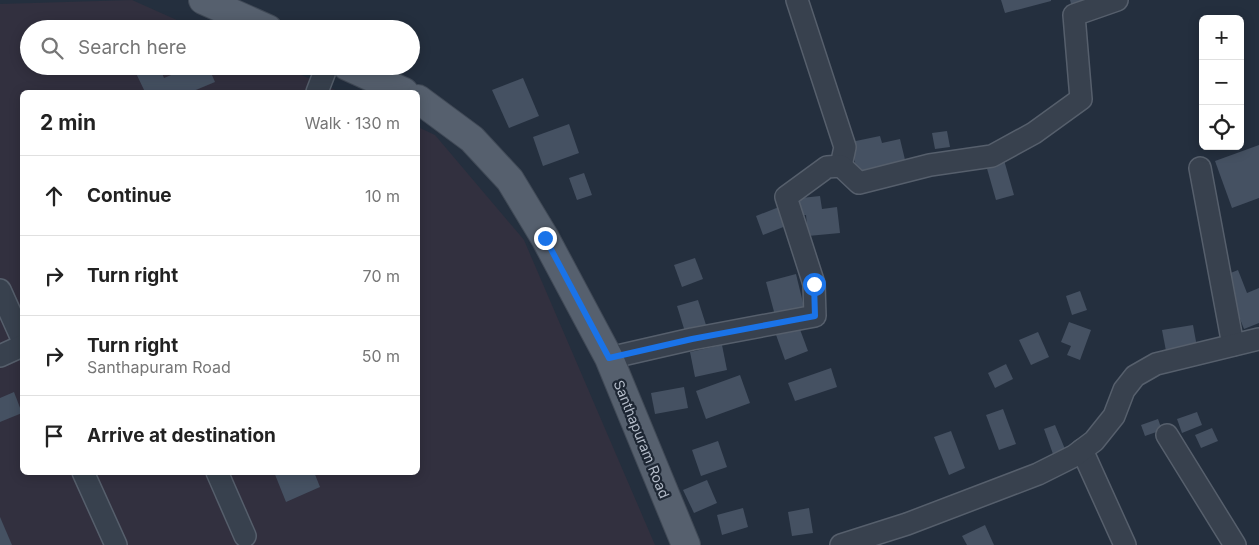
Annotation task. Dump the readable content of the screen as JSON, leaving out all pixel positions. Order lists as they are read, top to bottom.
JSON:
{
  "streets": {
    "main road": ["Santhapuram Road"]
  },
  "page": {
    "map_buttons": ["+", "−"],
    "search": "Search here",
    "heading": ["2 min", "Walk · 130 m"],
    "list": [
      ["Continue", "10 m"],
      ["Turn right", "70 m"],
      ["Turn right", "Santhapuram Road", "50 m"],
      "Arrive at destination"
    ]
  }
}
